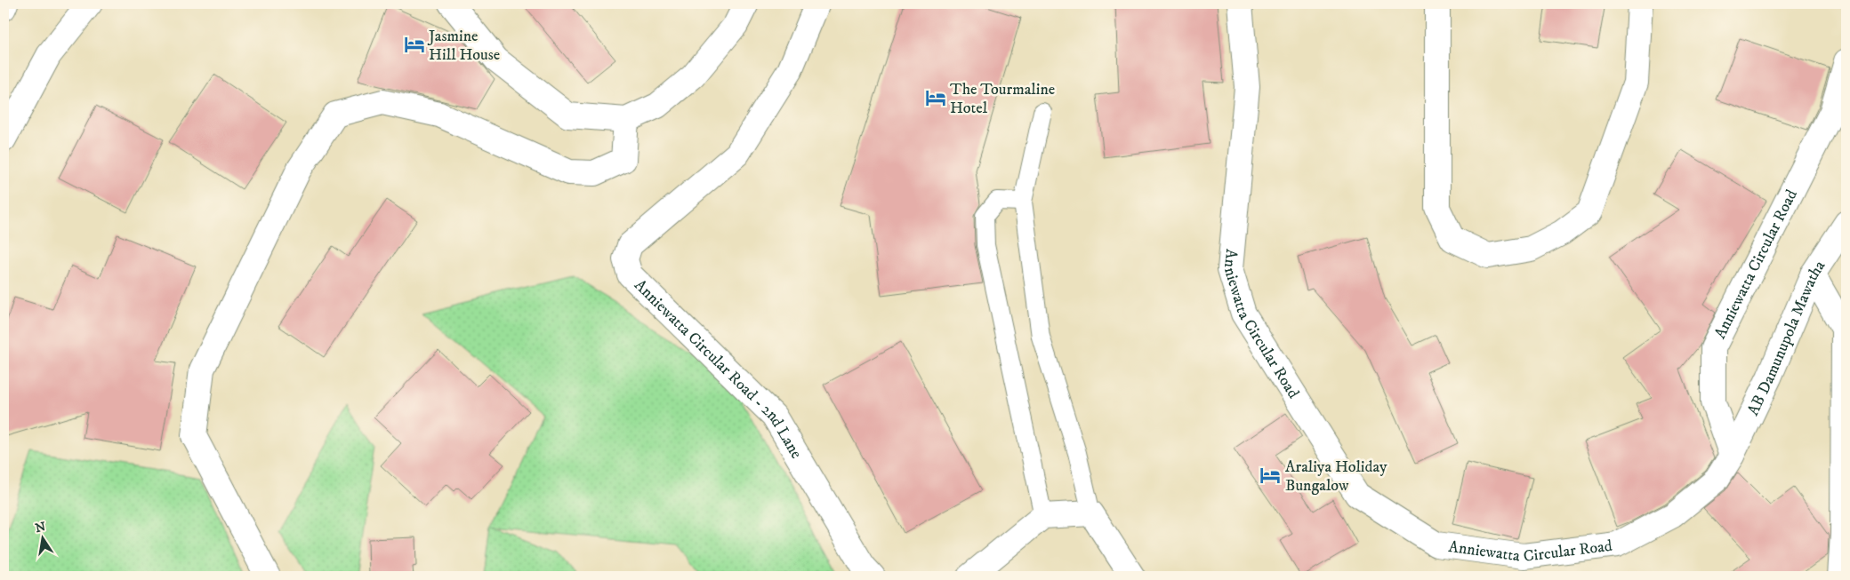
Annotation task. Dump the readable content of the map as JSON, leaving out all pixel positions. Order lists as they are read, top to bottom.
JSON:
{
  "streets": {
    "street": ["Anniewatta Circular Road", "AB Damunupola Mawatha", "Anniewatta Circular Road - 2nd Lane"]
  },
  "crossings": [
    ["Anniewatta Circular Road", "AB Damunupola Mawatha"]
  ],
  "places": {
    "hotel": ["Jasmine Hill House", "The Tourmaline Hotel", "Araliya Holiday Bungalow"]
  },
  "north": "top"
}
